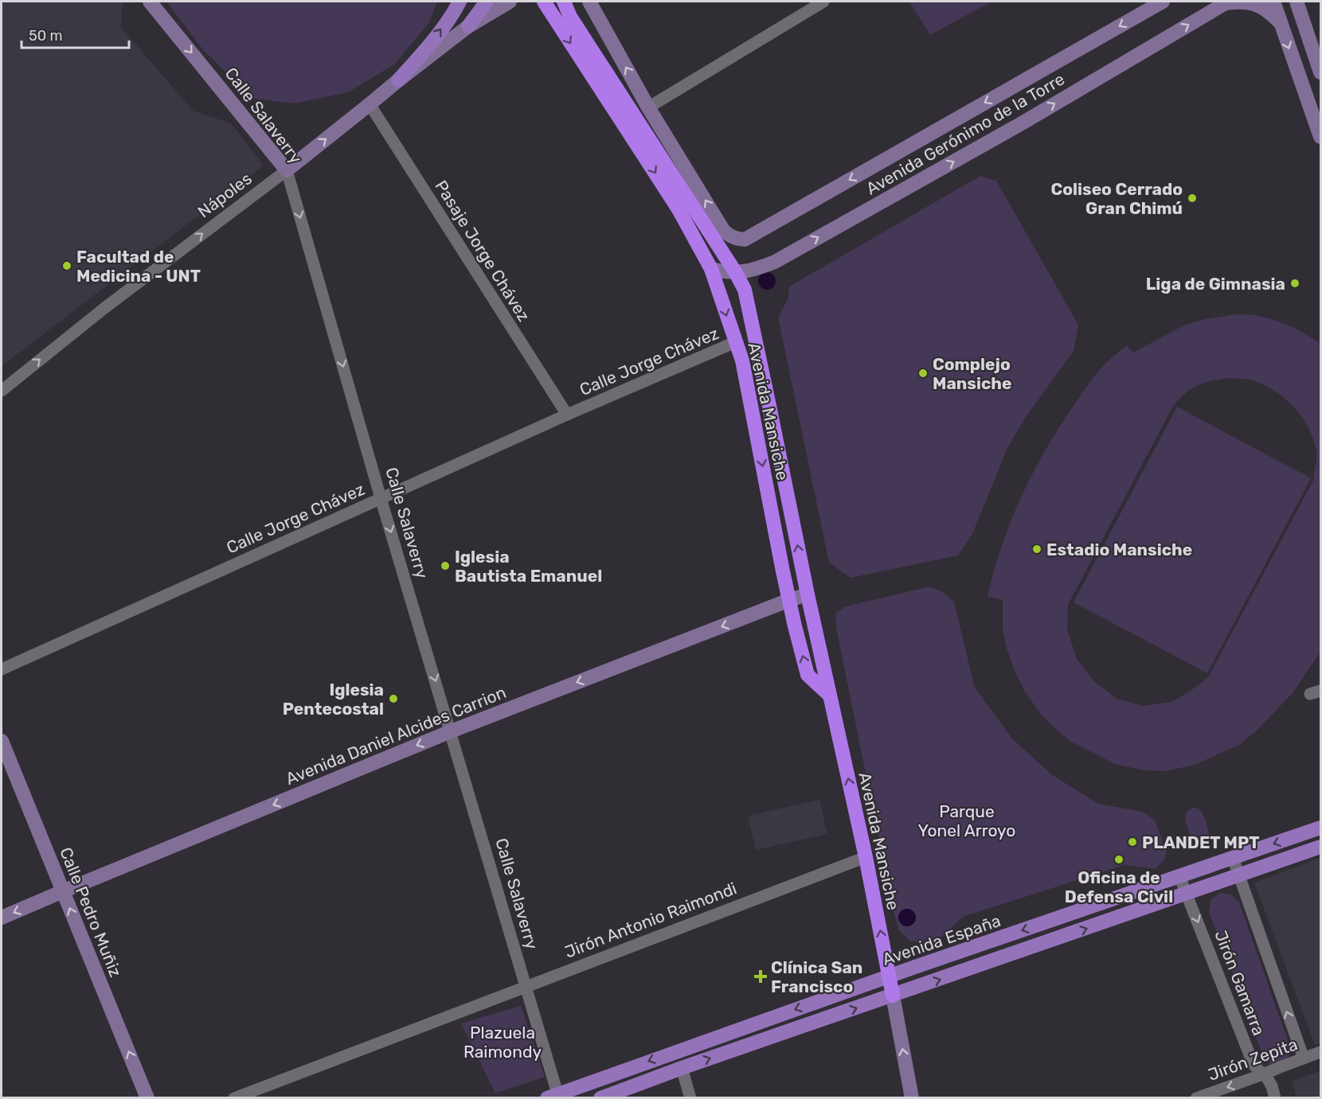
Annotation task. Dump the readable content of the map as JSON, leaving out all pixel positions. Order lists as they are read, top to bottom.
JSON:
{
  "streets": {
    "highway": ["Avenida Mansiche"],
    "main road": [
      "Calle Salaverry",
      "Avenida Gerónimo de la Torre",
      "Nápoles",
      "Avenida Daniel Alcides Carrion",
      "Calle Pedro Muñiz",
      "Avenida España"
    ],
    "street": [
      "Pasaje Jorge Chávez",
      "Calle Jorge Chávez",
      "Jirón Antonio Raimondi",
      "Jirón Gamarra",
      "Jirón Zepita"
    ]
  },
  "crossings": [
    ["Calle Salaverry", "Nápoles"],
    ["Calle Salaverry", "Calle Jorge Chávez"],
    ["Calle Salaverry", "Avenida Daniel Alcides Carrion"],
    ["Calle Salaverry", "Jirón Antonio Raimondi"],
    ["Calle Salaverry", "Avenida España"],
    ["Avenida Gerónimo de la Torre", "Avenida Mansiche"],
    ["Nápoles", "Pasaje Jorge Chávez"],
    ["Pasaje Jorge Chávez", "Calle Jorge Chávez"],
    ["Calle Jorge Chávez", "Avenida Mansiche"],
    ["Avenida Mansiche", "Avenida Daniel Alcides Carrion"],
    ["Avenida Mansiche", "Jirón Antonio Raimondi"],
    ["Avenida Mansiche", "Avenida España"],
    ["Avenida Daniel Alcides Carrion", "Calle Pedro Muñiz"],
    ["Avenida España", "Jirón Gamarra"],
    ["Jirón Gamarra", "Jirón Zepita"]
  ],
  "one_way": [
    "Calle Salaverry",
    "Nápoles",
    "Avenida Daniel Alcides Carrion",
    "Calle Pedro Muñiz",
    "Jirón Zepita"
  ],
  "parks": ["Parque Yonel Arroyo", "Plazuela Raimondy"],
  "places": {
    "other": [
      "Coliseo Cerrado Gran Chimú",
      "Facultad de Medicina - UNT",
      "Liga de Gimnasia",
      "Complejo Mansiche",
      "Estadio Mansiche",
      "Iglesia Bautista Emanuel",
      "Iglesia Pentecostal",
      "PLANDET MPT",
      "Oficina de Defensa Civil"
    ],
    "health": ["Clínica San Francisco"]
  },
  "scale_bar": "50 m"
}
